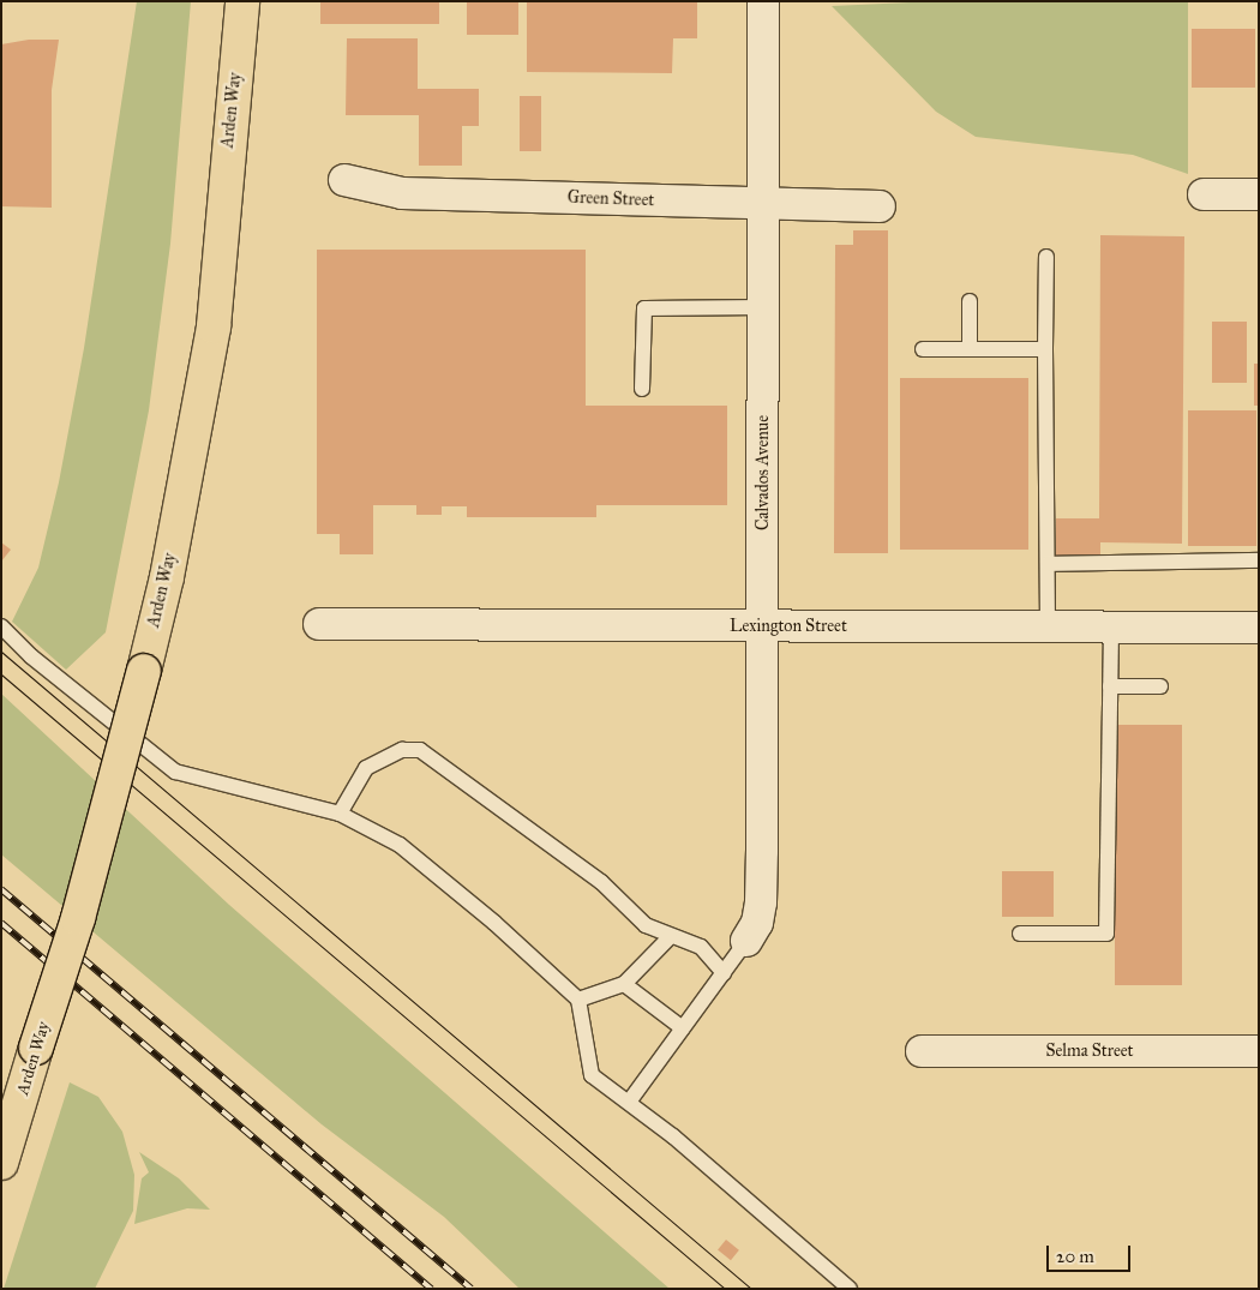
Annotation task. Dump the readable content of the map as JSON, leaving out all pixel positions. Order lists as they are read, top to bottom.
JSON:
{
  "streets": {
    "main road": ["Arden Way"],
    "street": [
      "Green Street",
      "Calvados Avenue",
      "Lexington Street",
      "Selma Street"
    ]
  },
  "crossings": [
    ["Green Street", "Calvados Avenue"],
    ["Calvados Avenue", "Lexington Street"]
  ],
  "scale_bar": "20 m"
}
